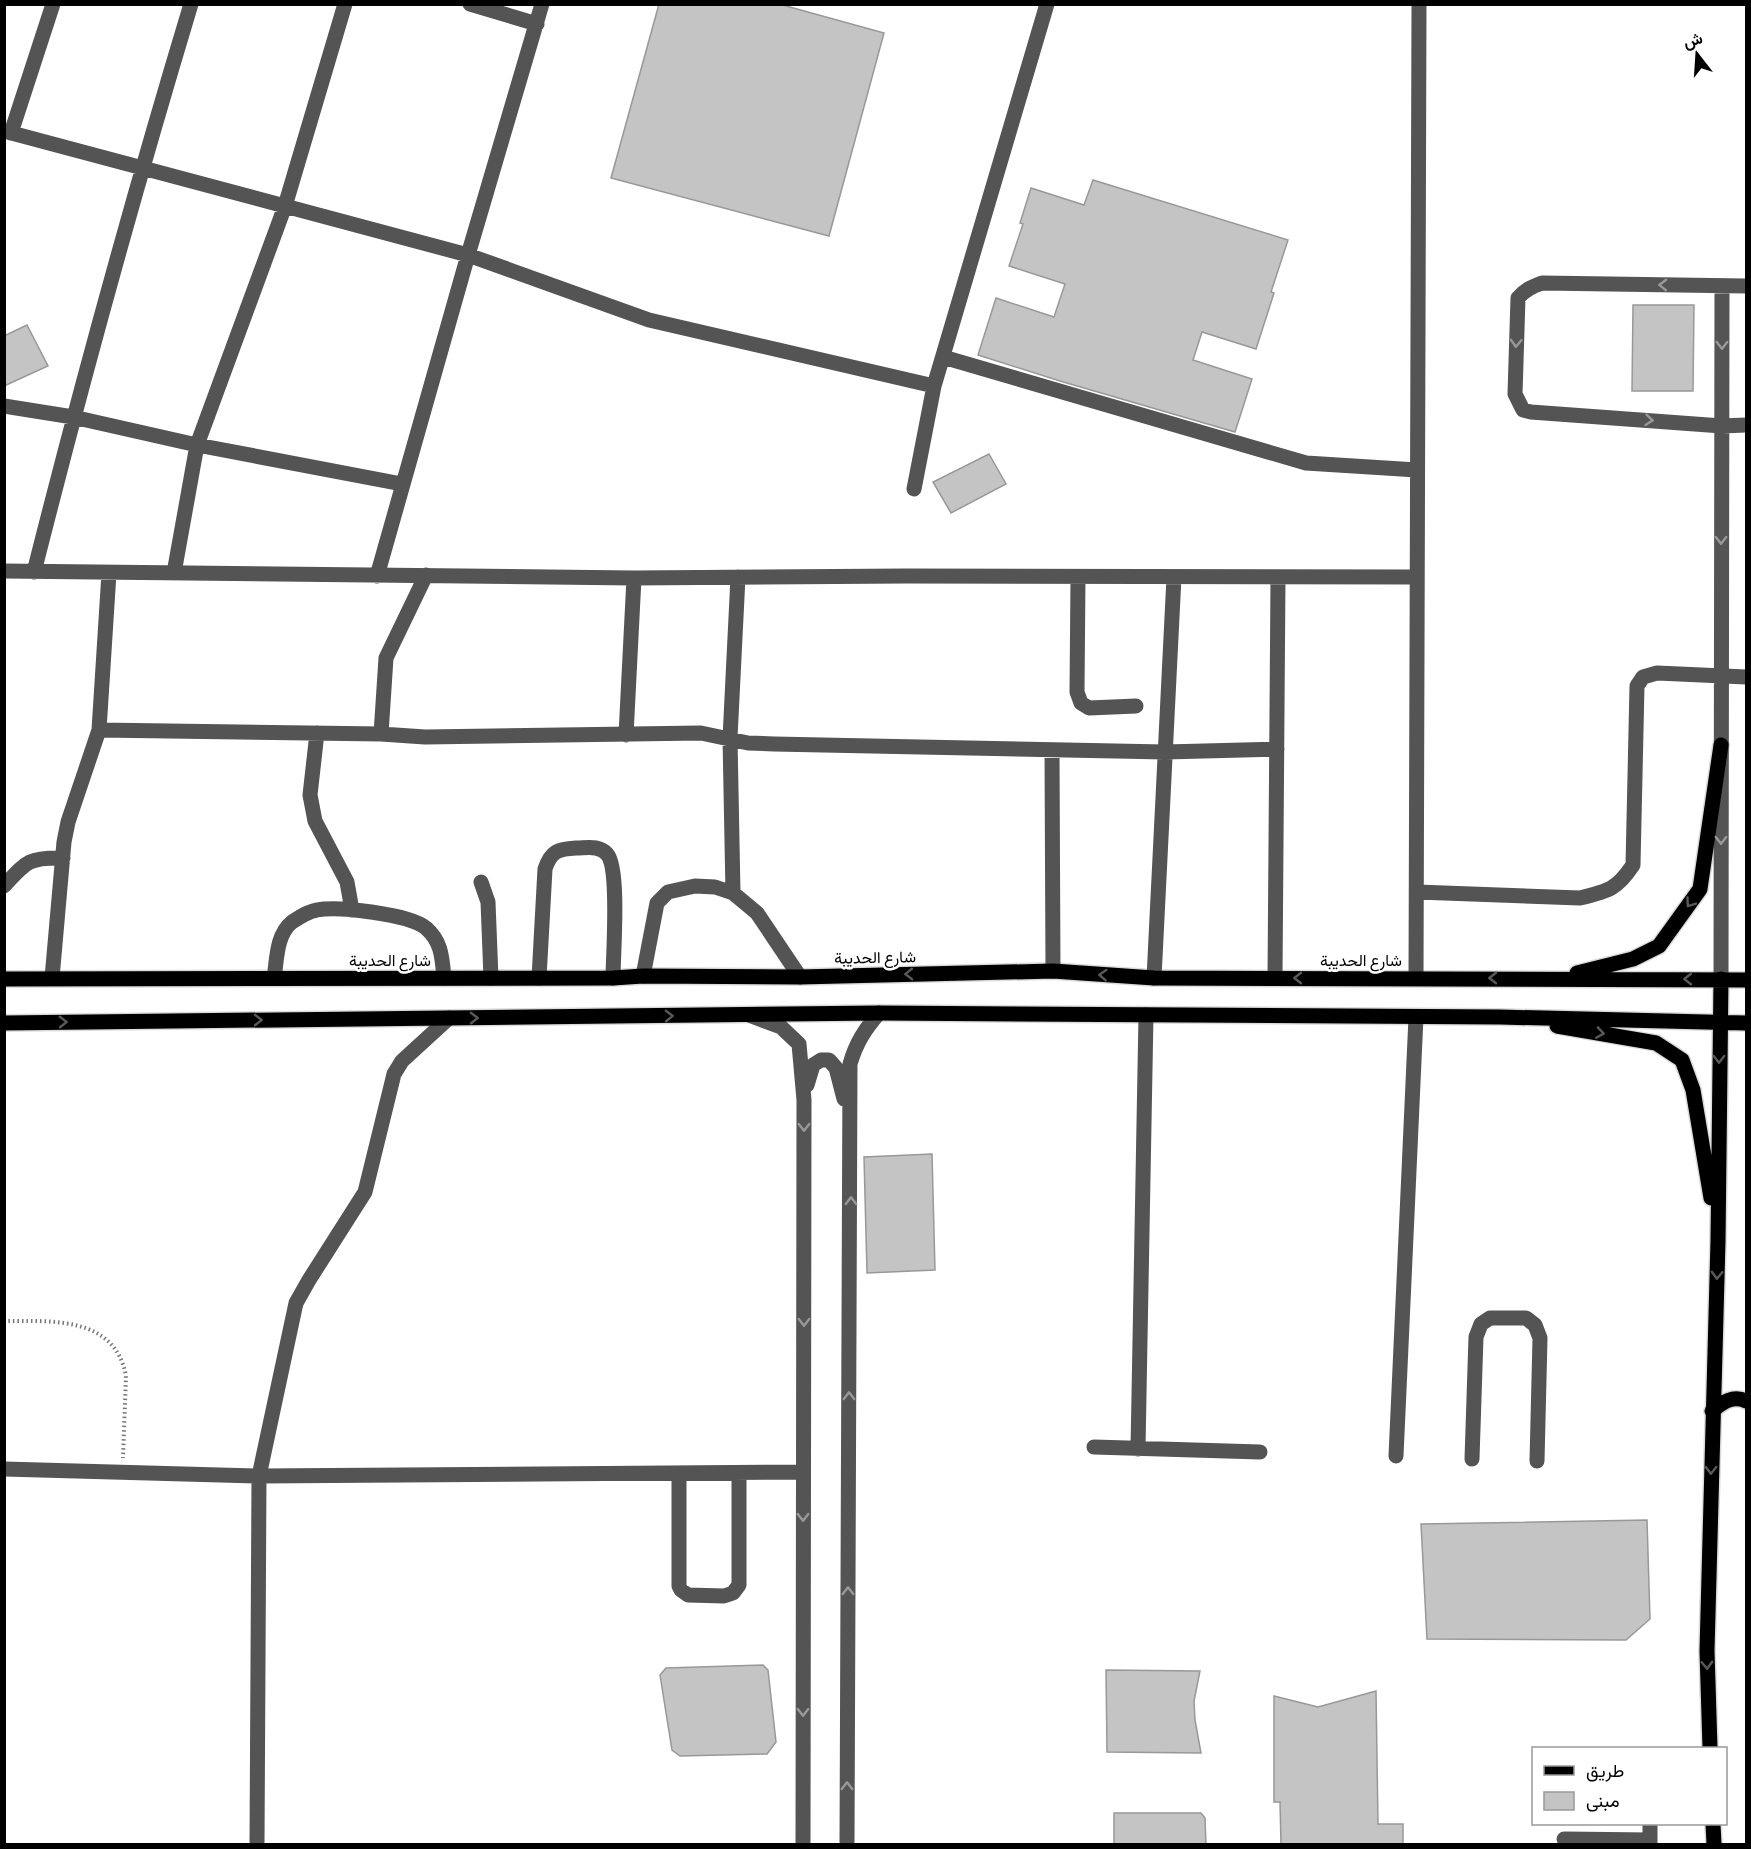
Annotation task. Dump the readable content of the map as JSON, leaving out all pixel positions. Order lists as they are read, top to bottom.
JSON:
{
  "streets": {
    "main road": ["شارع الحديبة"]
  },
  "legend": ["طريق", "مبنى"],
  "north": "top"
}
